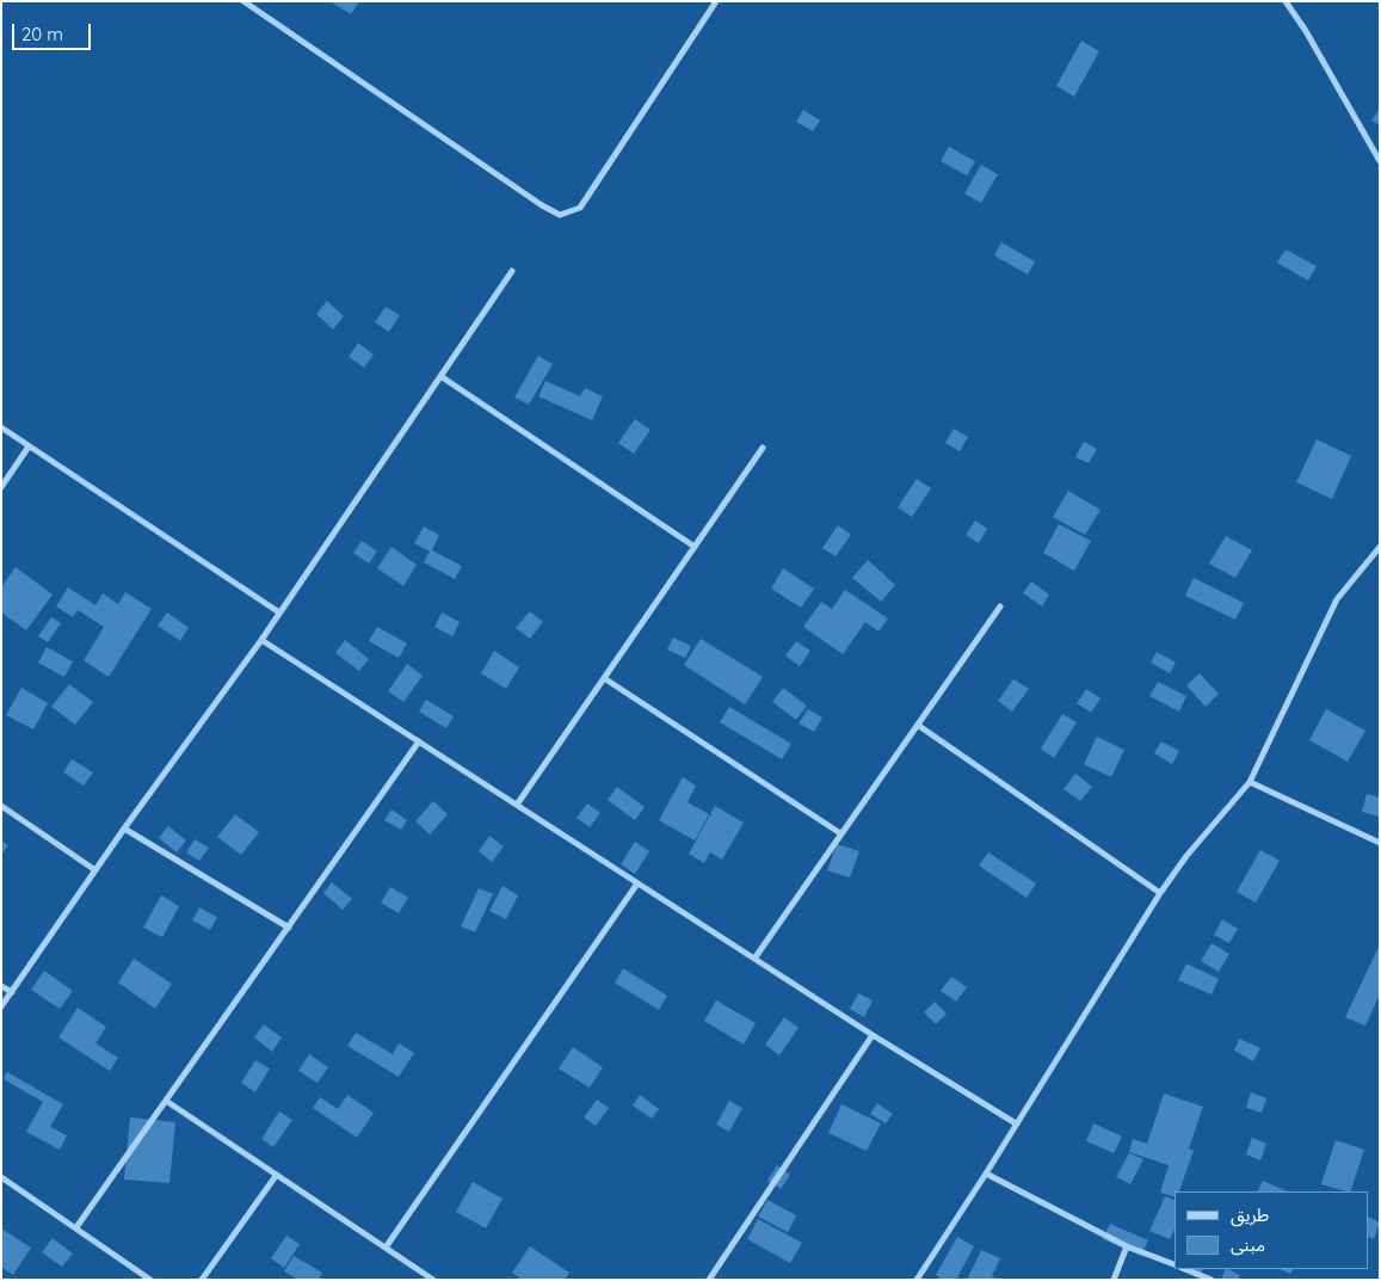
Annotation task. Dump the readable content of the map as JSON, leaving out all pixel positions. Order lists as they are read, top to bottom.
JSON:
{
  "legend": ["طريق", "مبنى"],
  "scale_bar": "20 m"
}
